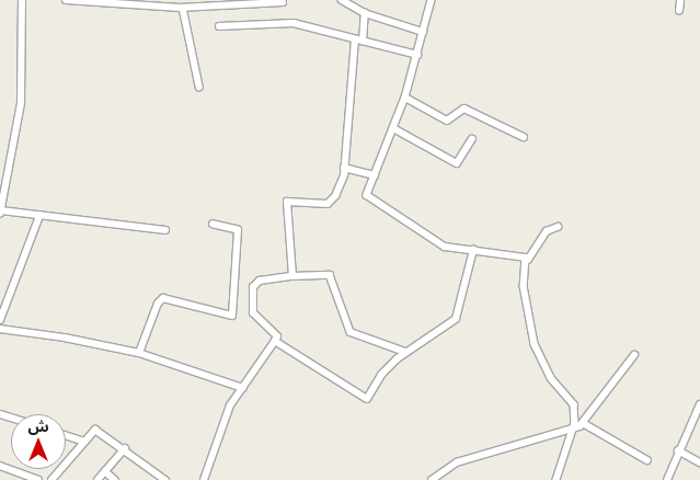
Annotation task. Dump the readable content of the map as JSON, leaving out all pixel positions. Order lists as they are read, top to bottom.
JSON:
{
  "north": "top"
}
